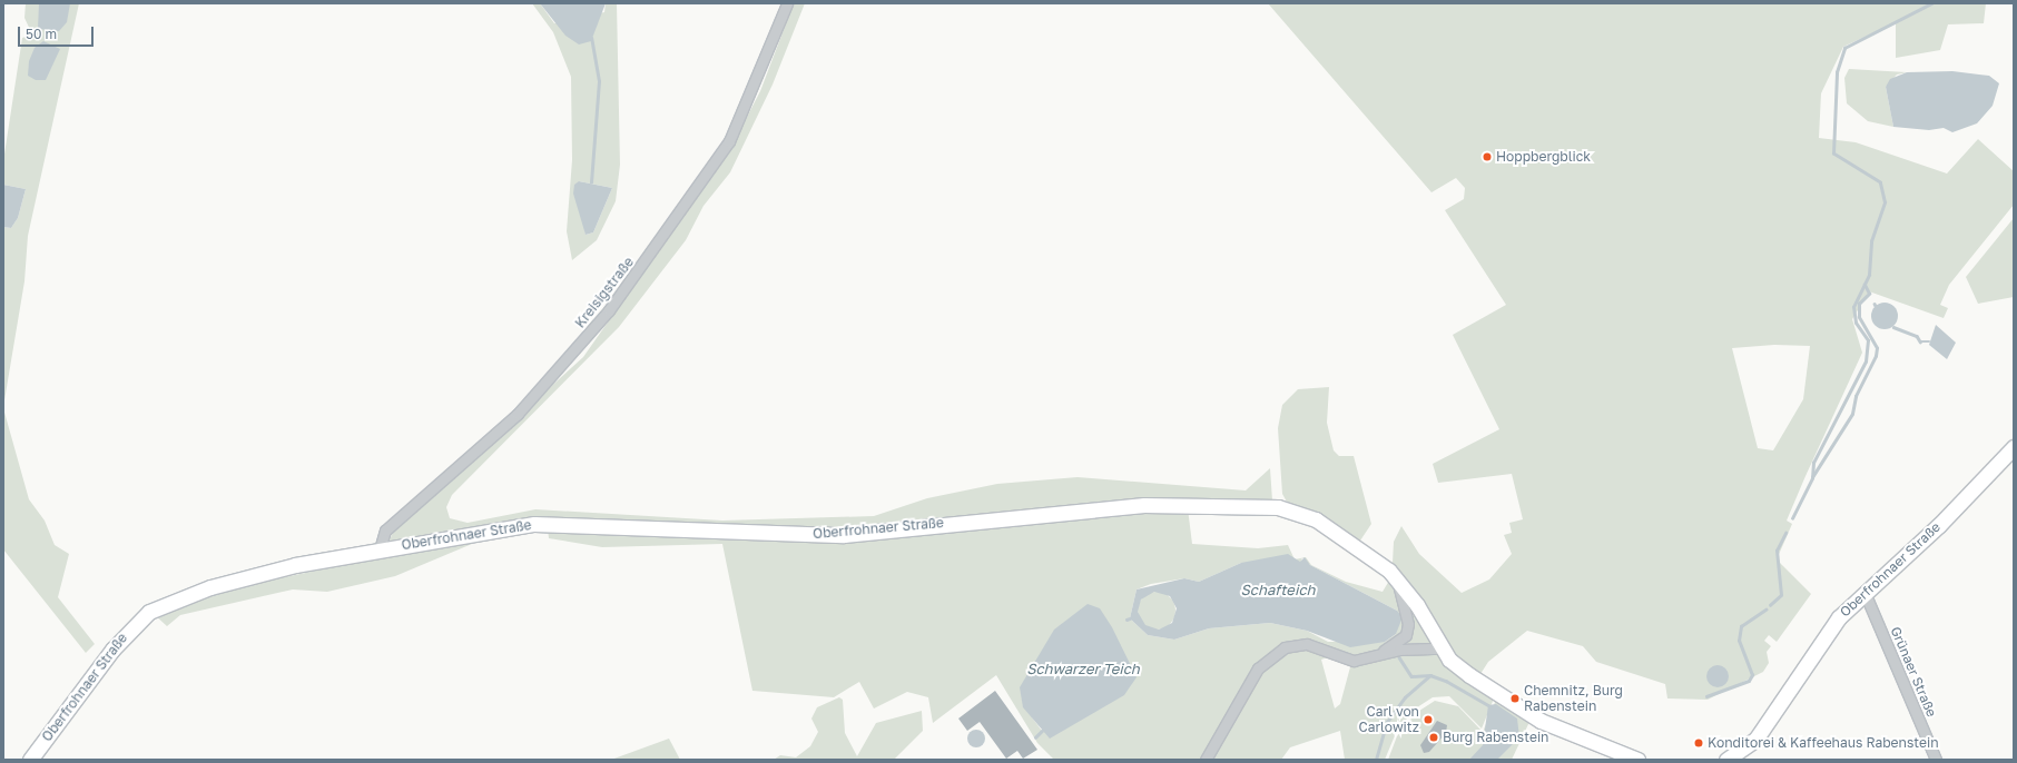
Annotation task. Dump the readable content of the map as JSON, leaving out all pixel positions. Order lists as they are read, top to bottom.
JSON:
{
  "streets": {
    "main road": ["Oberfrohnaer Straße"],
    "street": ["Kreisigstraße", "Grünaer Straße"]
  },
  "crossings": [
    ["Kreisigstraße", "Oberfrohnaer Straße"],
    ["Oberfrohnaer Straße", "Grünaer Straße"]
  ],
  "water": ["Schafteich", "Schwarzer Teich"],
  "places": [
    "Hoppbergblick",
    "Chemnitz, Burg Rabenstein",
    "Carl von Carlowitz",
    "Burg Rabenstein",
    "Konditorei & Kaffeehaus Rabenstein"
  ],
  "scale_bar": "50 m"
}
